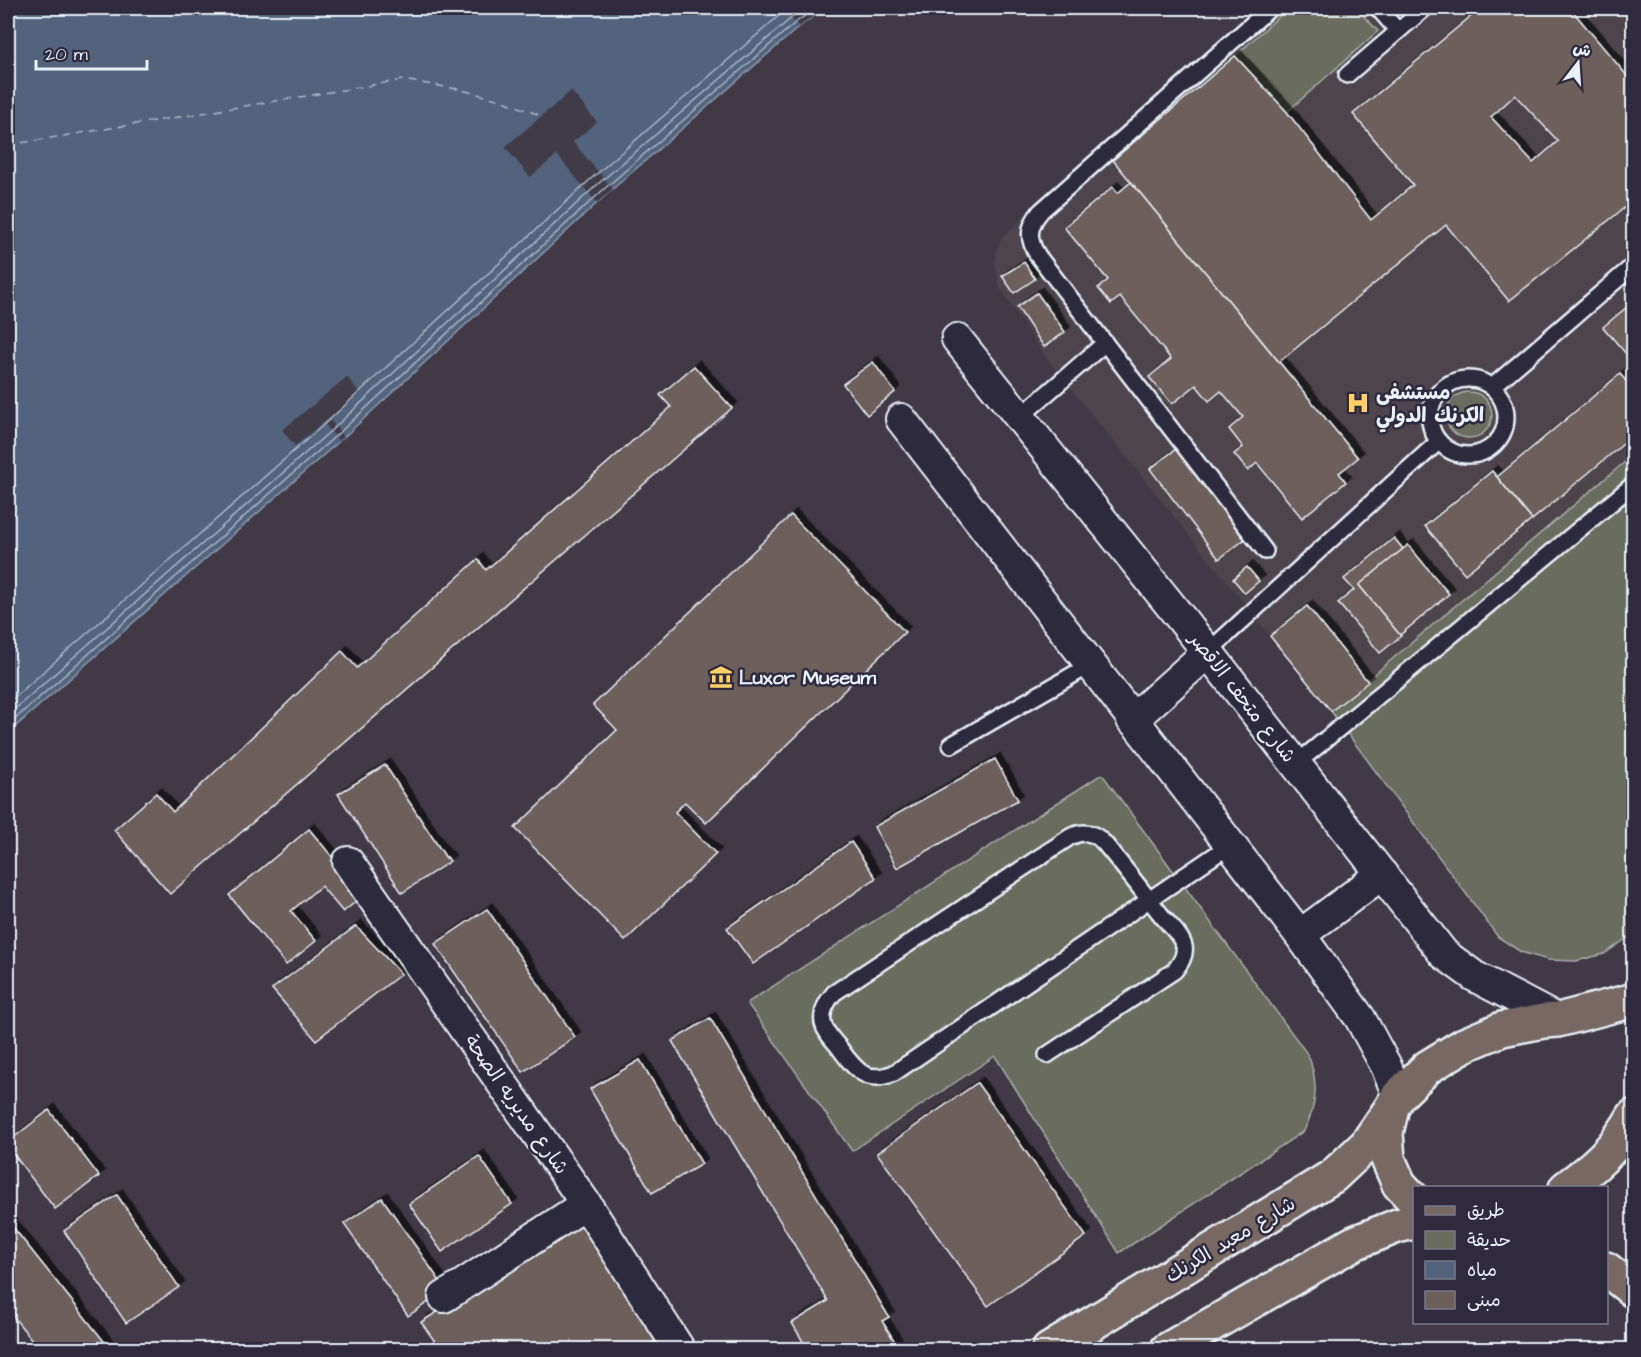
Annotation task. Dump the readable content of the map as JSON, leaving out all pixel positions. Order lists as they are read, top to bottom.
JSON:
{
  "streets": {
    "main road": ["شارع معبد الكرنك"],
    "street": ["شارع متحف الاقصر", "شارع مديريه الصحة"]
  },
  "crossings": [
    ["شارع متحف الاقصر", "شارع معبد الكرنك"]
  ],
  "places": {
    "hospital": ["مستشفى الكرنك الدولي"],
    "museum": ["Luxor Museum"]
  },
  "legend": [
    "طريق",
    "حديقة",
    "مياه",
    "مبنى"
  ],
  "scale_bar": "20 m",
  "north": "top"
}
